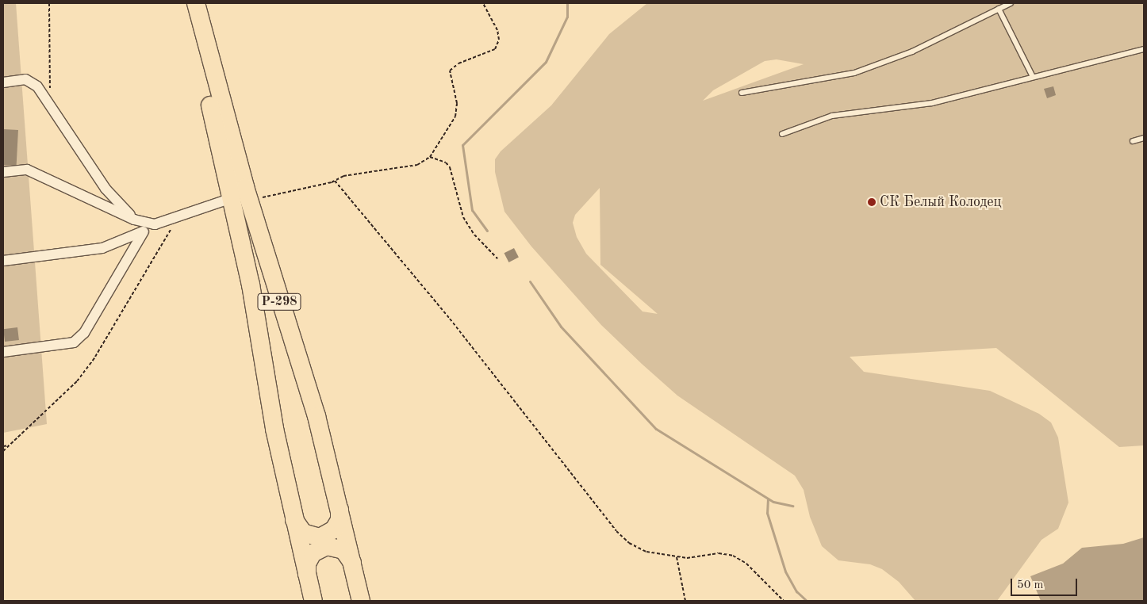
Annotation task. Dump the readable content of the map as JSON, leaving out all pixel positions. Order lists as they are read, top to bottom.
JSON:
{
  "streets": {
    "highway": ["Р-298"]
  },
  "places": ["СК Белый Колодец"],
  "scale_bar": "50 m"
}
